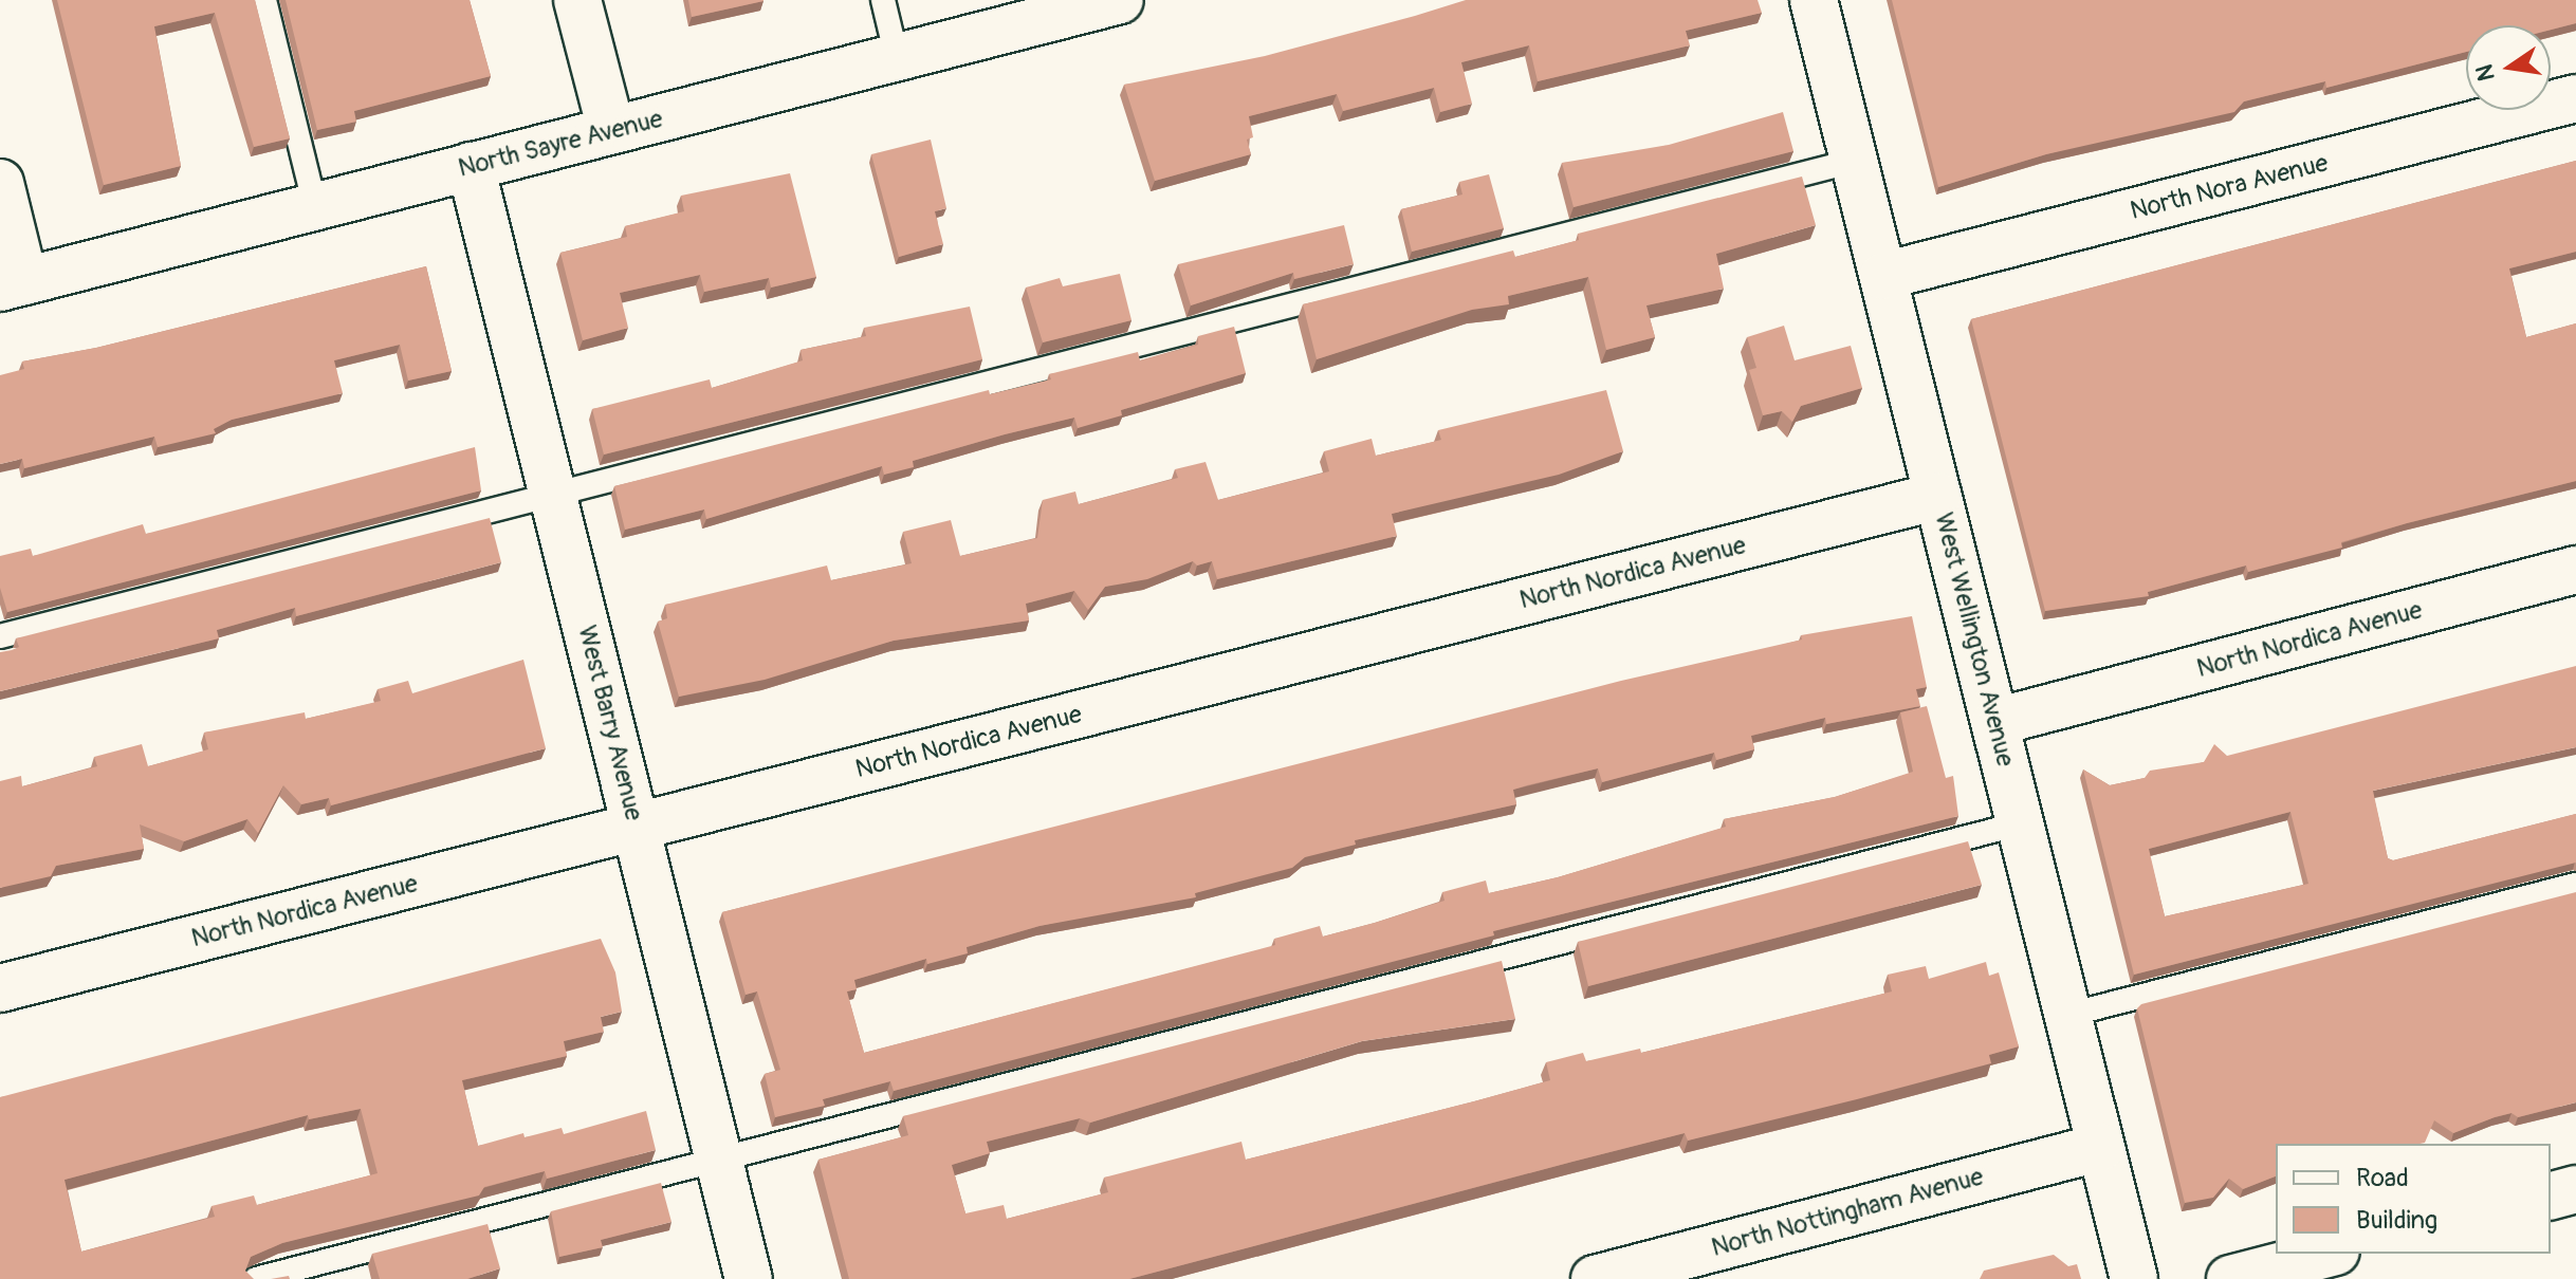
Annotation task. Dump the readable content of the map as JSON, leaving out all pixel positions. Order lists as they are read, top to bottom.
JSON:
{
  "streets": {
    "street": [
      "North Sayre Avenue",
      "North Nora Avenue",
      "North Nordica Avenue",
      "West Wellington Avenue",
      "West Barry Avenue",
      "North Nottingham Avenue"
    ]
  },
  "crossings": [
    ["North Sayre Avenue", "West Barry Avenue"],
    ["North Nora Avenue", "West Wellington Avenue"],
    ["North Nordica Avenue", "West Wellington Avenue"],
    ["North Nordica Avenue", "West Barry Avenue"],
    ["West Wellington Avenue", "North Nottingham Avenue"]
  ],
  "legend": ["Road", "Building"],
  "north": "left"
}
